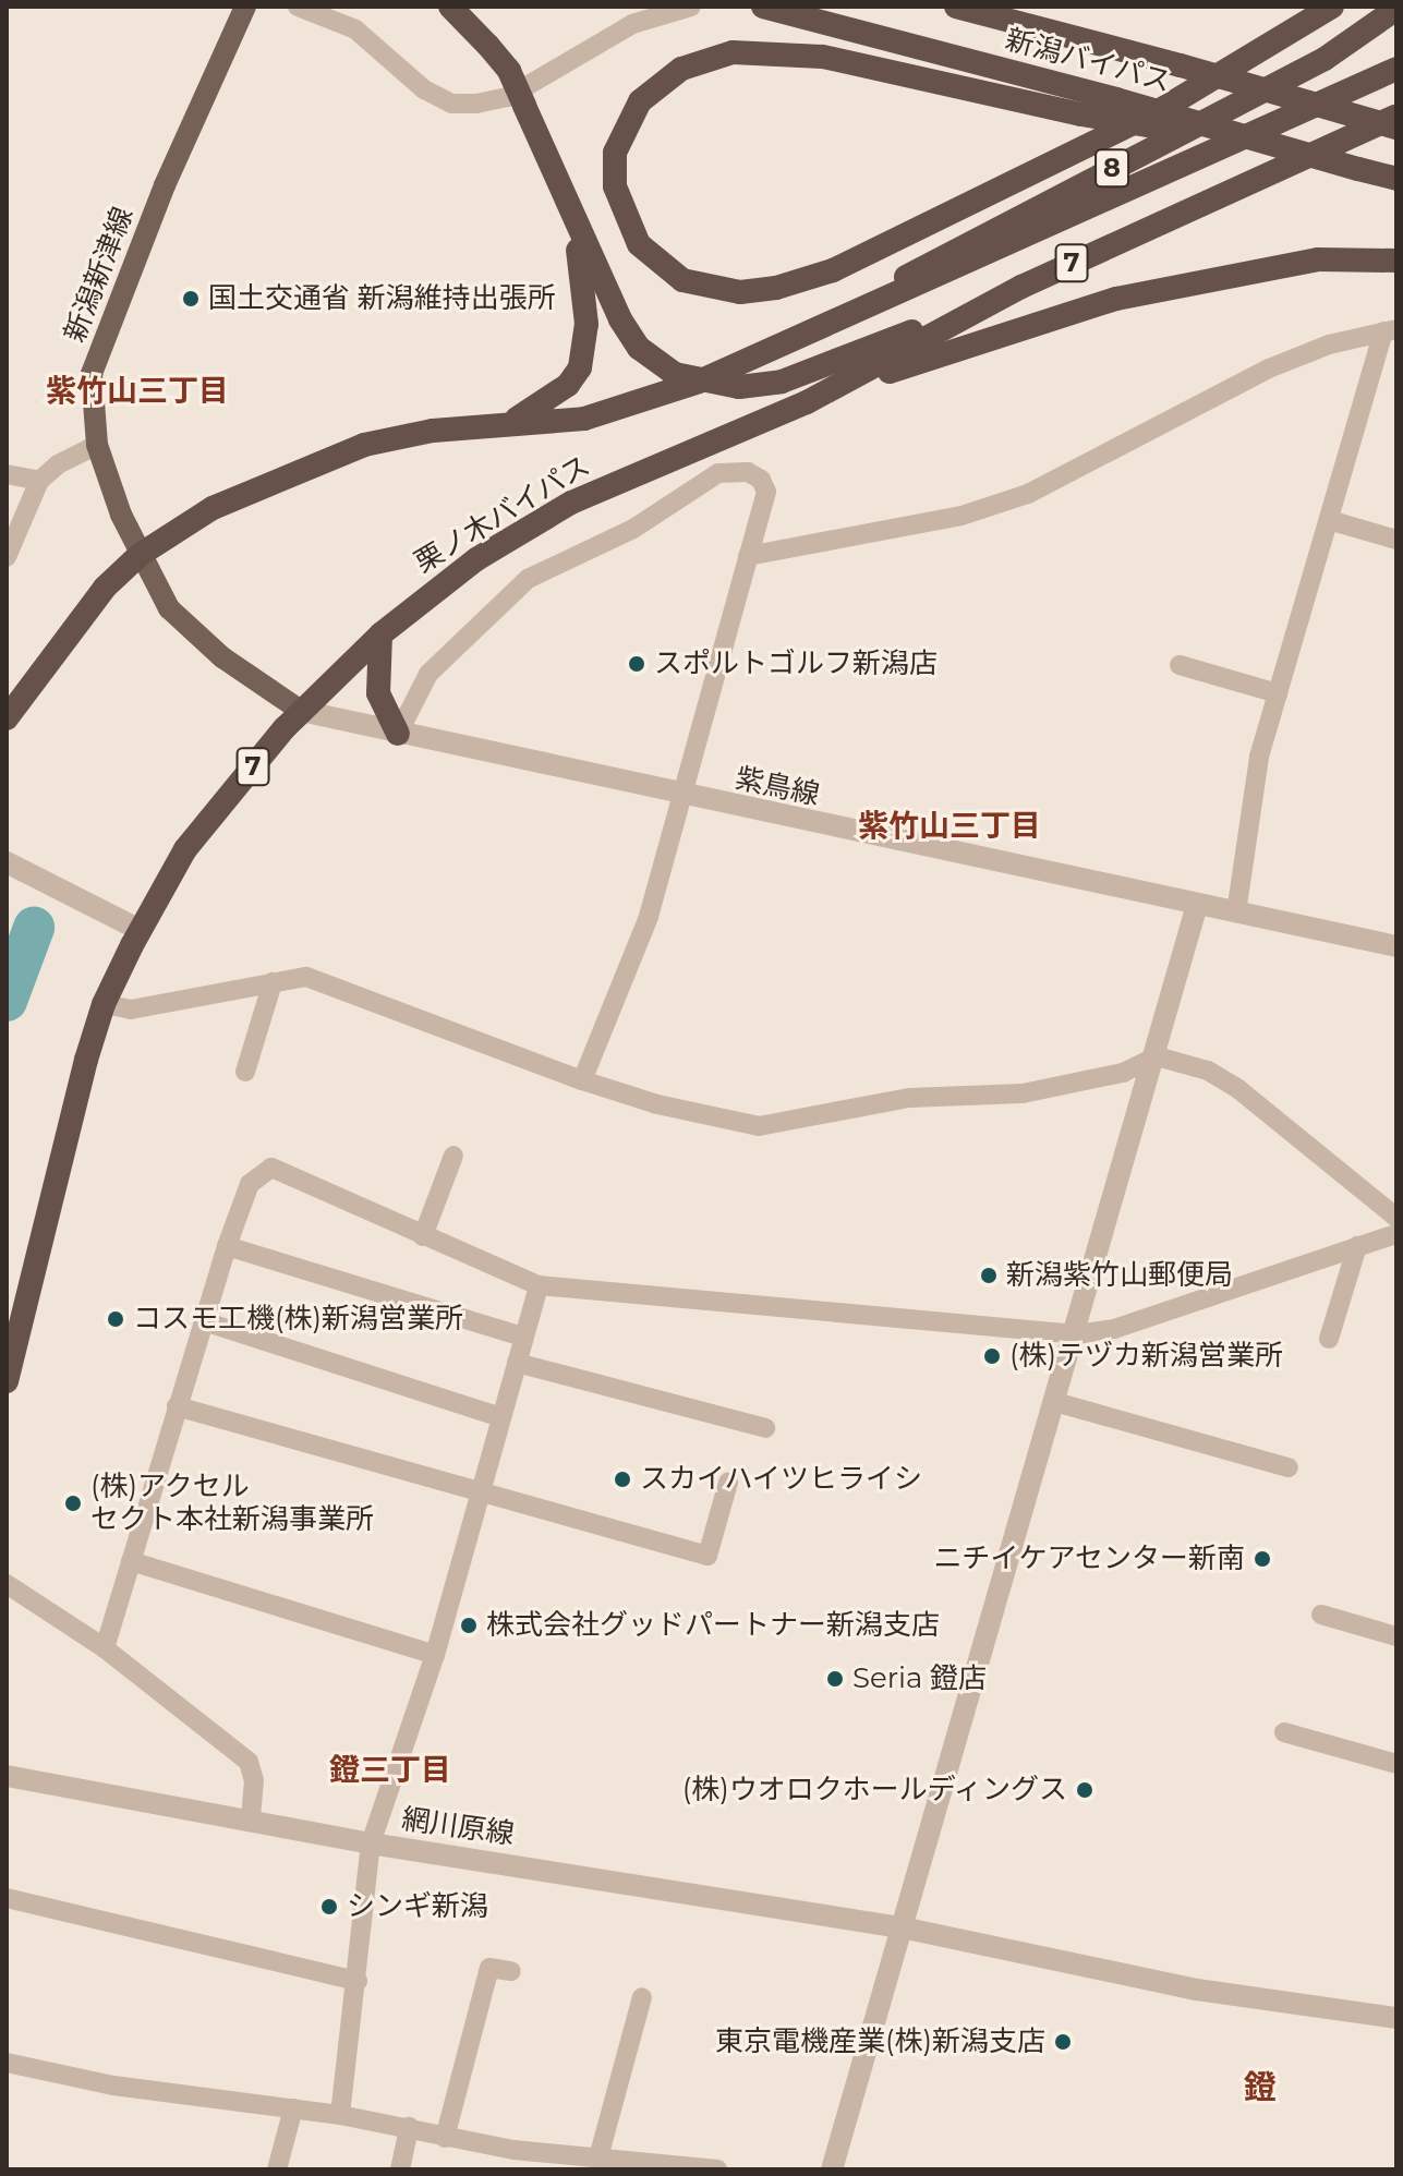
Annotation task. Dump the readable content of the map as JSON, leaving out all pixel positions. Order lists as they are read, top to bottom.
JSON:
{
  "streets": {
    "highway": [
      "新潟バイパス",
      "8",
      "7",
      "栗ノ木バイパス"
    ],
    "main road": ["新潟新津線"],
    "street": ["紫鳥線", "網川原線"]
  },
  "crossings": [
    ["新潟バイパス", "7"],
    ["8", "栗ノ木バイパス"],
    ["7", "栗ノ木バイパス"],
    ["新潟新津線", "栗ノ木バイパス"],
    ["新潟新津線", "紫鳥線"],
    ["栗ノ木バイパス", "紫鳥線"]
  ],
  "districts": [
    "紫竹山三丁目",
    "紫竹山三丁目",
    "鐙三丁目",
    "鐙"
  ],
  "places": [
    "国土交通省 新潟維持出張所",
    "スポルトゴルフ新潟店",
    "新潟紫竹山郵便局",
    "コスモ工機(株)新潟営業所",
    "(株)テヅカ新潟営業所",
    "スカイハイツヒライシ",
    "(株)アクセル セクト本社新潟事業所",
    "ニチイケアセンター新南",
    "株式会社グッドパートナー新潟支店",
    "Seria 鐙店",
    "(株)ウオロクホールディングス",
    "シンギ新潟",
    "東京電機産業(株)新潟支店"
  ]
}
